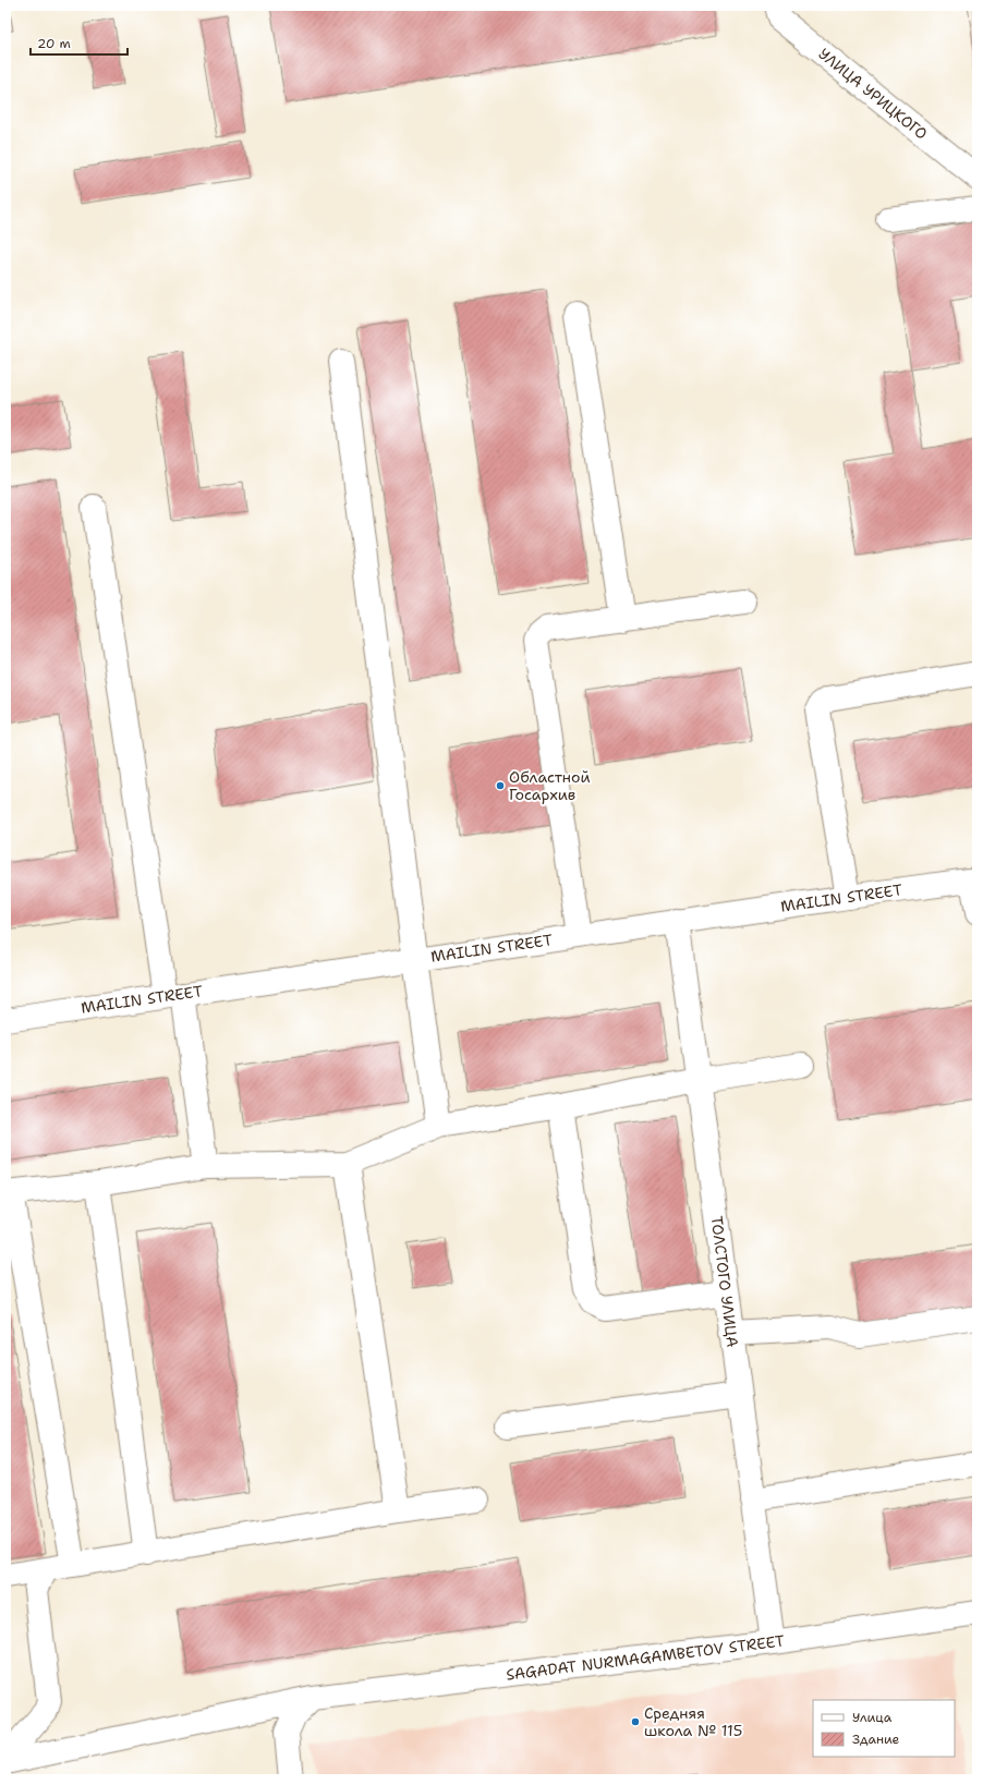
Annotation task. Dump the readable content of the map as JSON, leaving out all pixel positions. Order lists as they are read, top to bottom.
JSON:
{
  "streets": {
    "street": [
      "УЛИЦА УРИЦКОГО",
      "MAILIN STREET",
      "ТОЛСТОГО УЛИЦА",
      "SAGADAT NURMAGAMBETOV STREET"
    ]
  },
  "crossings": [
    ["MAILIN STREET", "ТОЛСТОГО УЛИЦА"],
    ["ТОЛСТОГО УЛИЦА", "SAGADAT NURMAGAMBETOV STREET"]
  ],
  "places": ["Областной Госархив", "Средняя школа № 115"],
  "legend": ["Улица", "Здание"],
  "scale_bar": "20 m"
}
